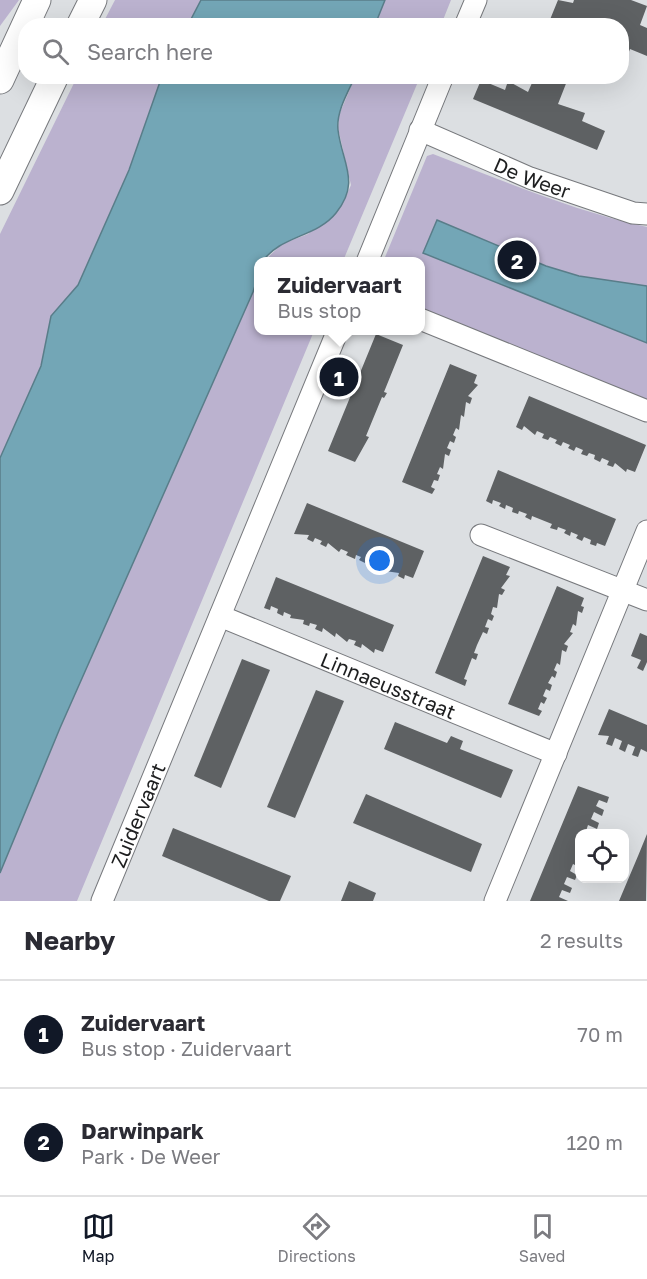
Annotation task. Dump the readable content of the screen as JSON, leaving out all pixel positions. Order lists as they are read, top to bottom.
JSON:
{
  "streets": {
    "street": ["De Weer", "Linnaeusstraat", "Zuidervaart"]
  },
  "crossings": [
    ["Linnaeusstraat", "Zuidervaart"]
  ],
  "page": {
    "search": "Search here",
    "pins": ["2", "1"],
    "popup": ["Zuidervaart", "Bus stop"],
    "heading": ["Nearby", "2 results"],
    "list": [
      {
        "mark": "1",
        "name": "Zuidervaart",
        "note": "Bus stop · Zuidervaart",
        "value": "70 m"
      },
      {
        "mark": "2",
        "name": "Darwinpark",
        "note": "Park · De Weer",
        "value": "120 m"
      }
    ],
    "nav": ["Map", "Directions", "Saved"]
  }
}
